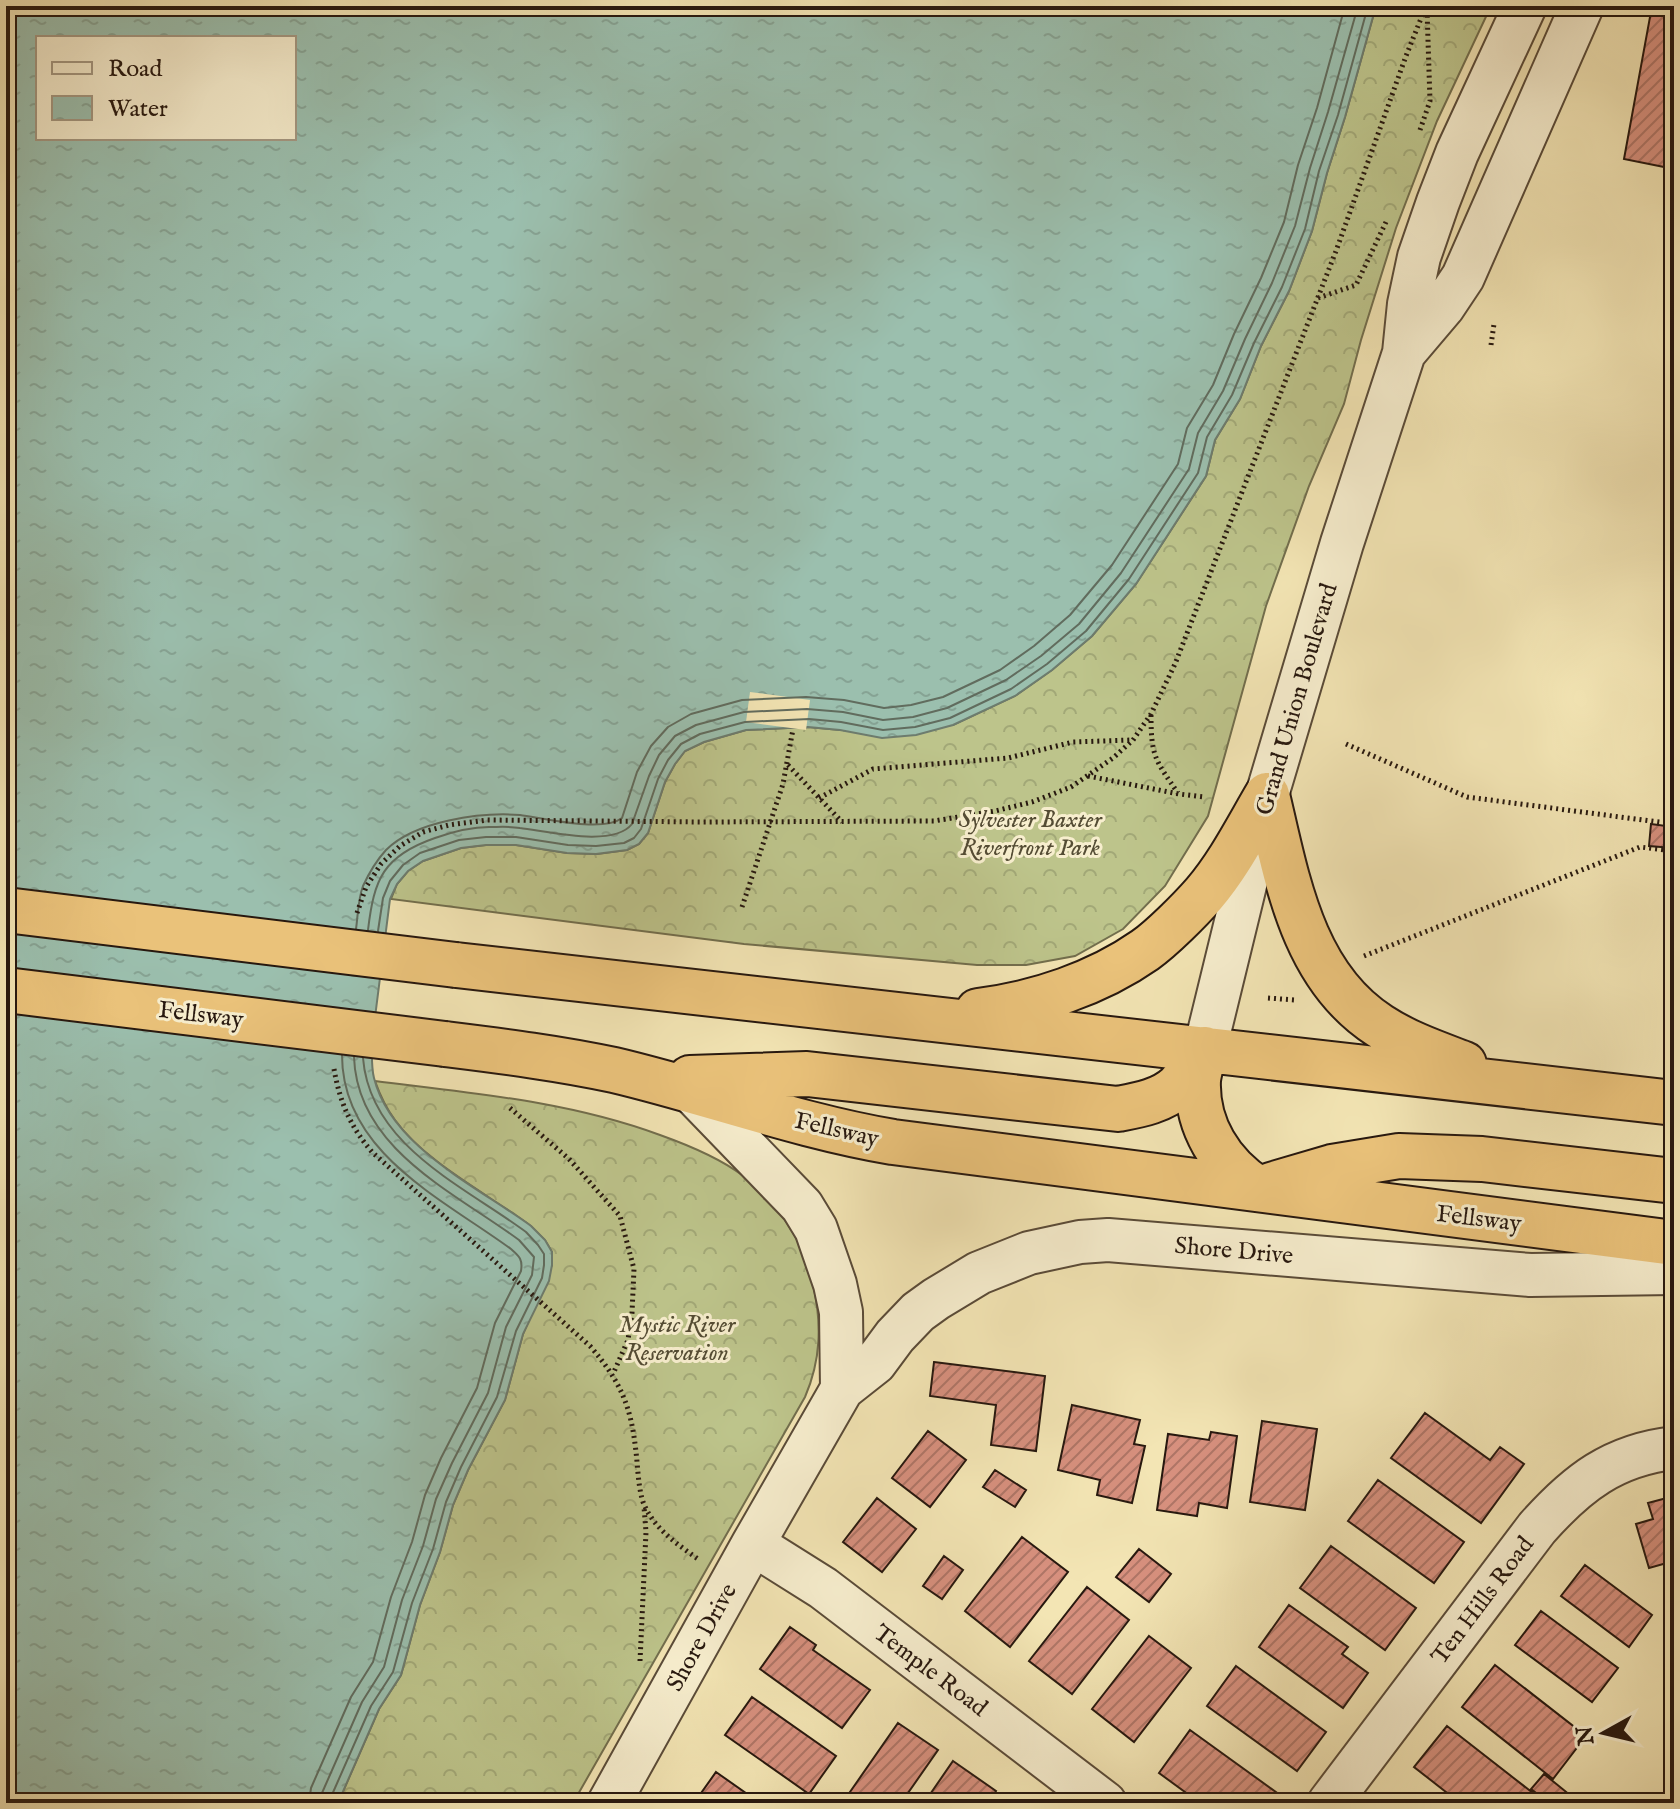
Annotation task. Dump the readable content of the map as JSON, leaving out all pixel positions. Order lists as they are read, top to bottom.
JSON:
{
  "streets": {
    "highway": ["Fellsway"],
    "street": [
      "Grand Union Boulevard",
      "Shore Drive",
      "Ten Hills Road",
      "Temple Road"
    ]
  },
  "crossings": [
    ["Shore Drive", "Temple Road"]
  ],
  "parks": ["Sylvester Baxter Riverfront Park", "Mystic River Reservation"],
  "legend": ["Road", "Water"],
  "north": "left"
}
